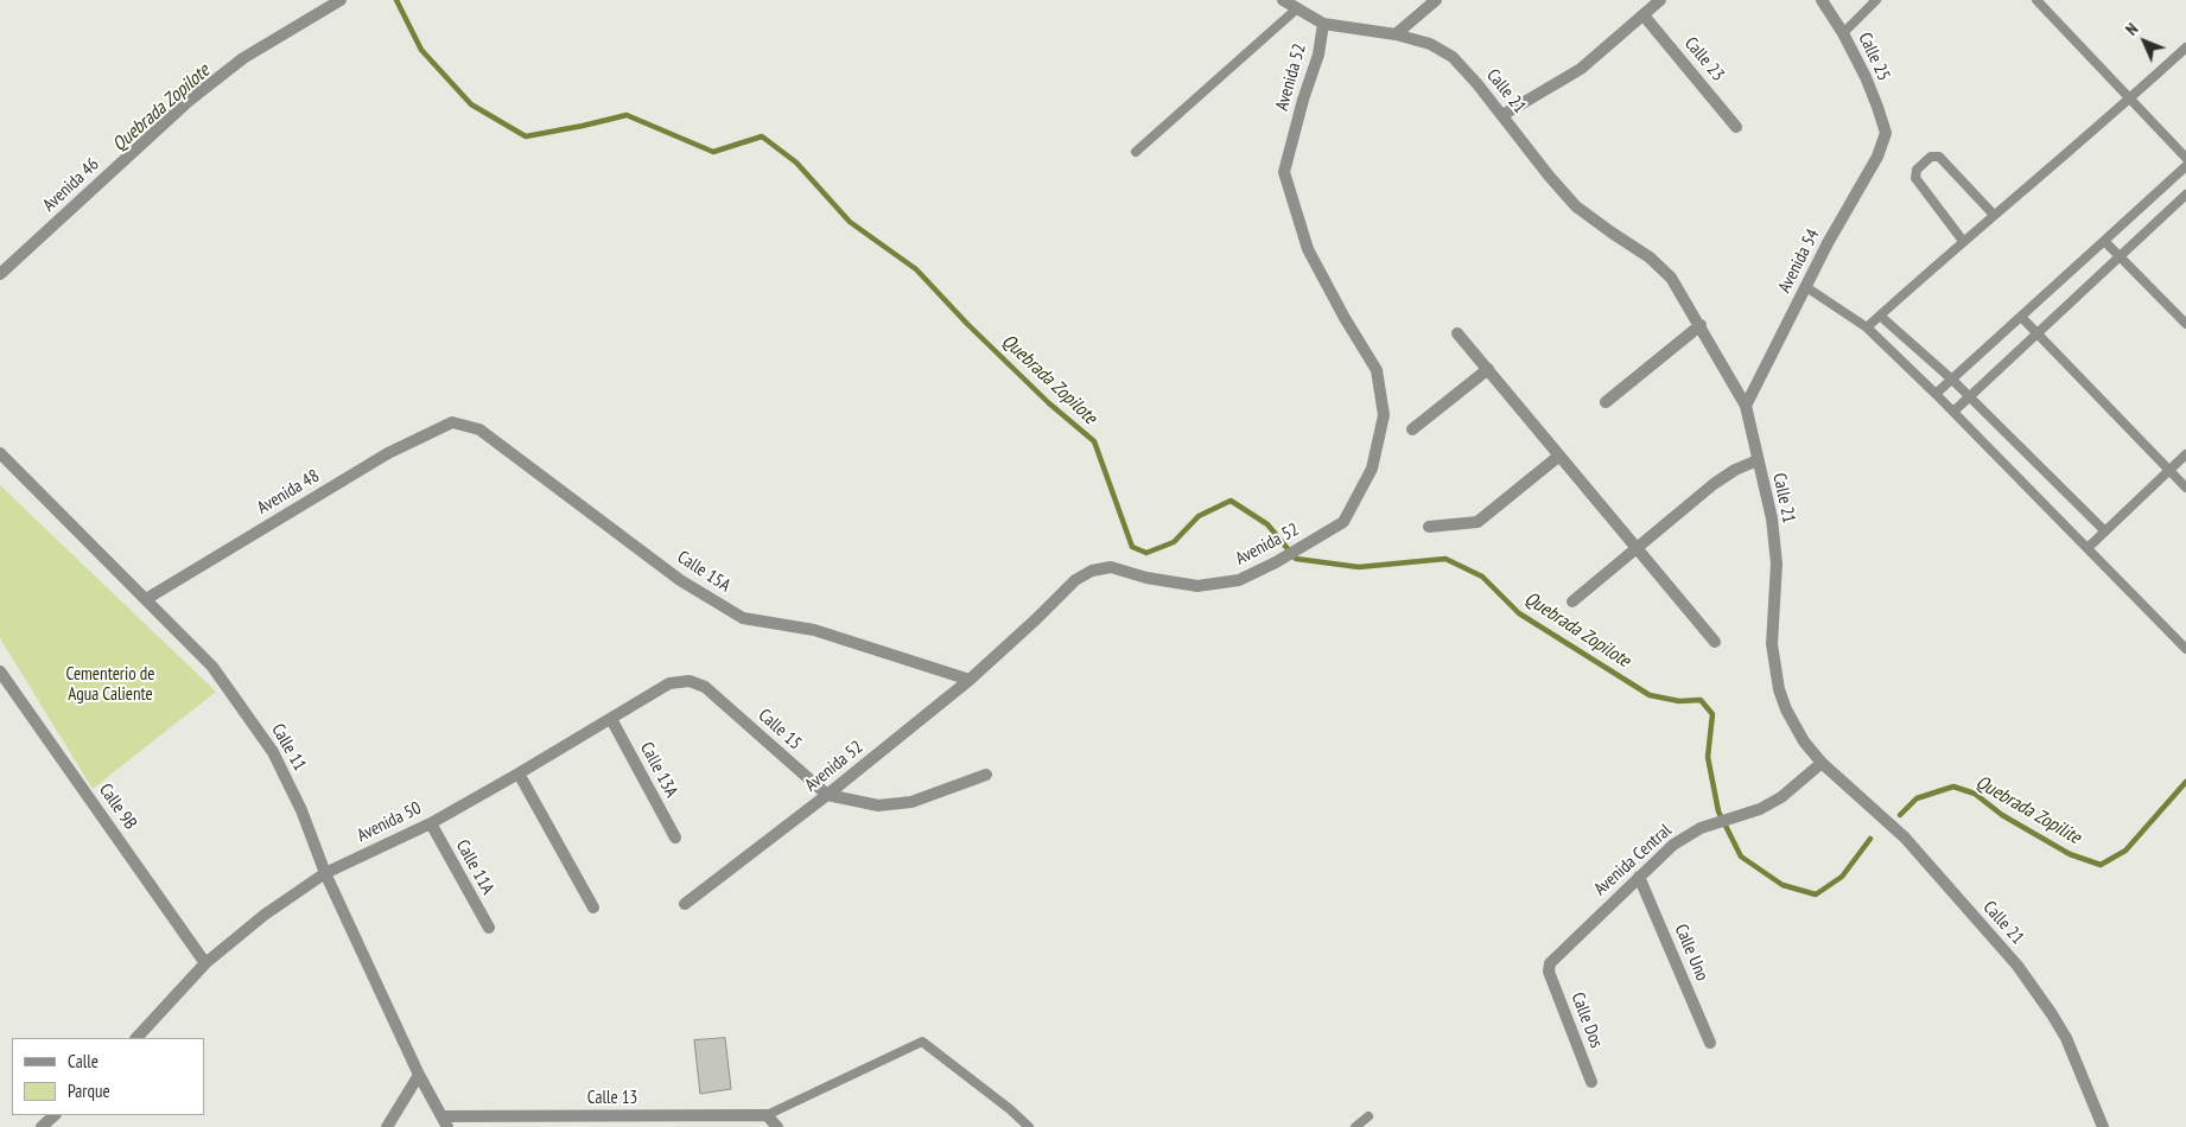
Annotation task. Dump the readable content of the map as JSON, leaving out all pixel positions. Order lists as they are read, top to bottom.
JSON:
{
  "streets": {
    "street": [
      "Calle 25",
      "Calle 23",
      "Avenida 52",
      "Calle 21",
      "Avenida 46",
      "Avenida 54",
      "Avenida 48",
      "Calle 15A",
      "Calle 15",
      "Calle 11",
      "Calle 13A",
      "Calle 9B",
      "Avenida 50",
      "Avenida Central",
      "Calle 11A",
      "Calle Uno",
      "Calle Dos",
      "Calle 13"
    ]
  },
  "crossings": [
    ["Calle 25", "Avenida 54"],
    ["Avenida 52", "Calle 21"],
    ["Avenida 52", "Calle 15A"],
    ["Avenida 52", "Calle 15"],
    ["Calle 21", "Avenida 54"],
    ["Calle 21", "Avenida Central"],
    ["Avenida 48", "Calle 15A"],
    ["Avenida 48", "Calle 11"],
    ["Calle 15", "Avenida 50"],
    ["Calle 11", "Avenida 50"],
    ["Calle 11", "Calle 13"],
    ["Calle 13A", "Avenida 50"],
    ["Calle 9B", "Avenida 50"],
    ["Avenida 50", "Calle 11A"],
    ["Avenida Central", "Calle Uno"],
    ["Avenida Central", "Calle Dos"]
  ],
  "water": ["Quebrada Zopilote", "Quebrada Zopilite"],
  "parks": ["Cementerio de Agua Caliente"],
  "legend": ["Calle", "Parque"],
  "north": "top left"
}
